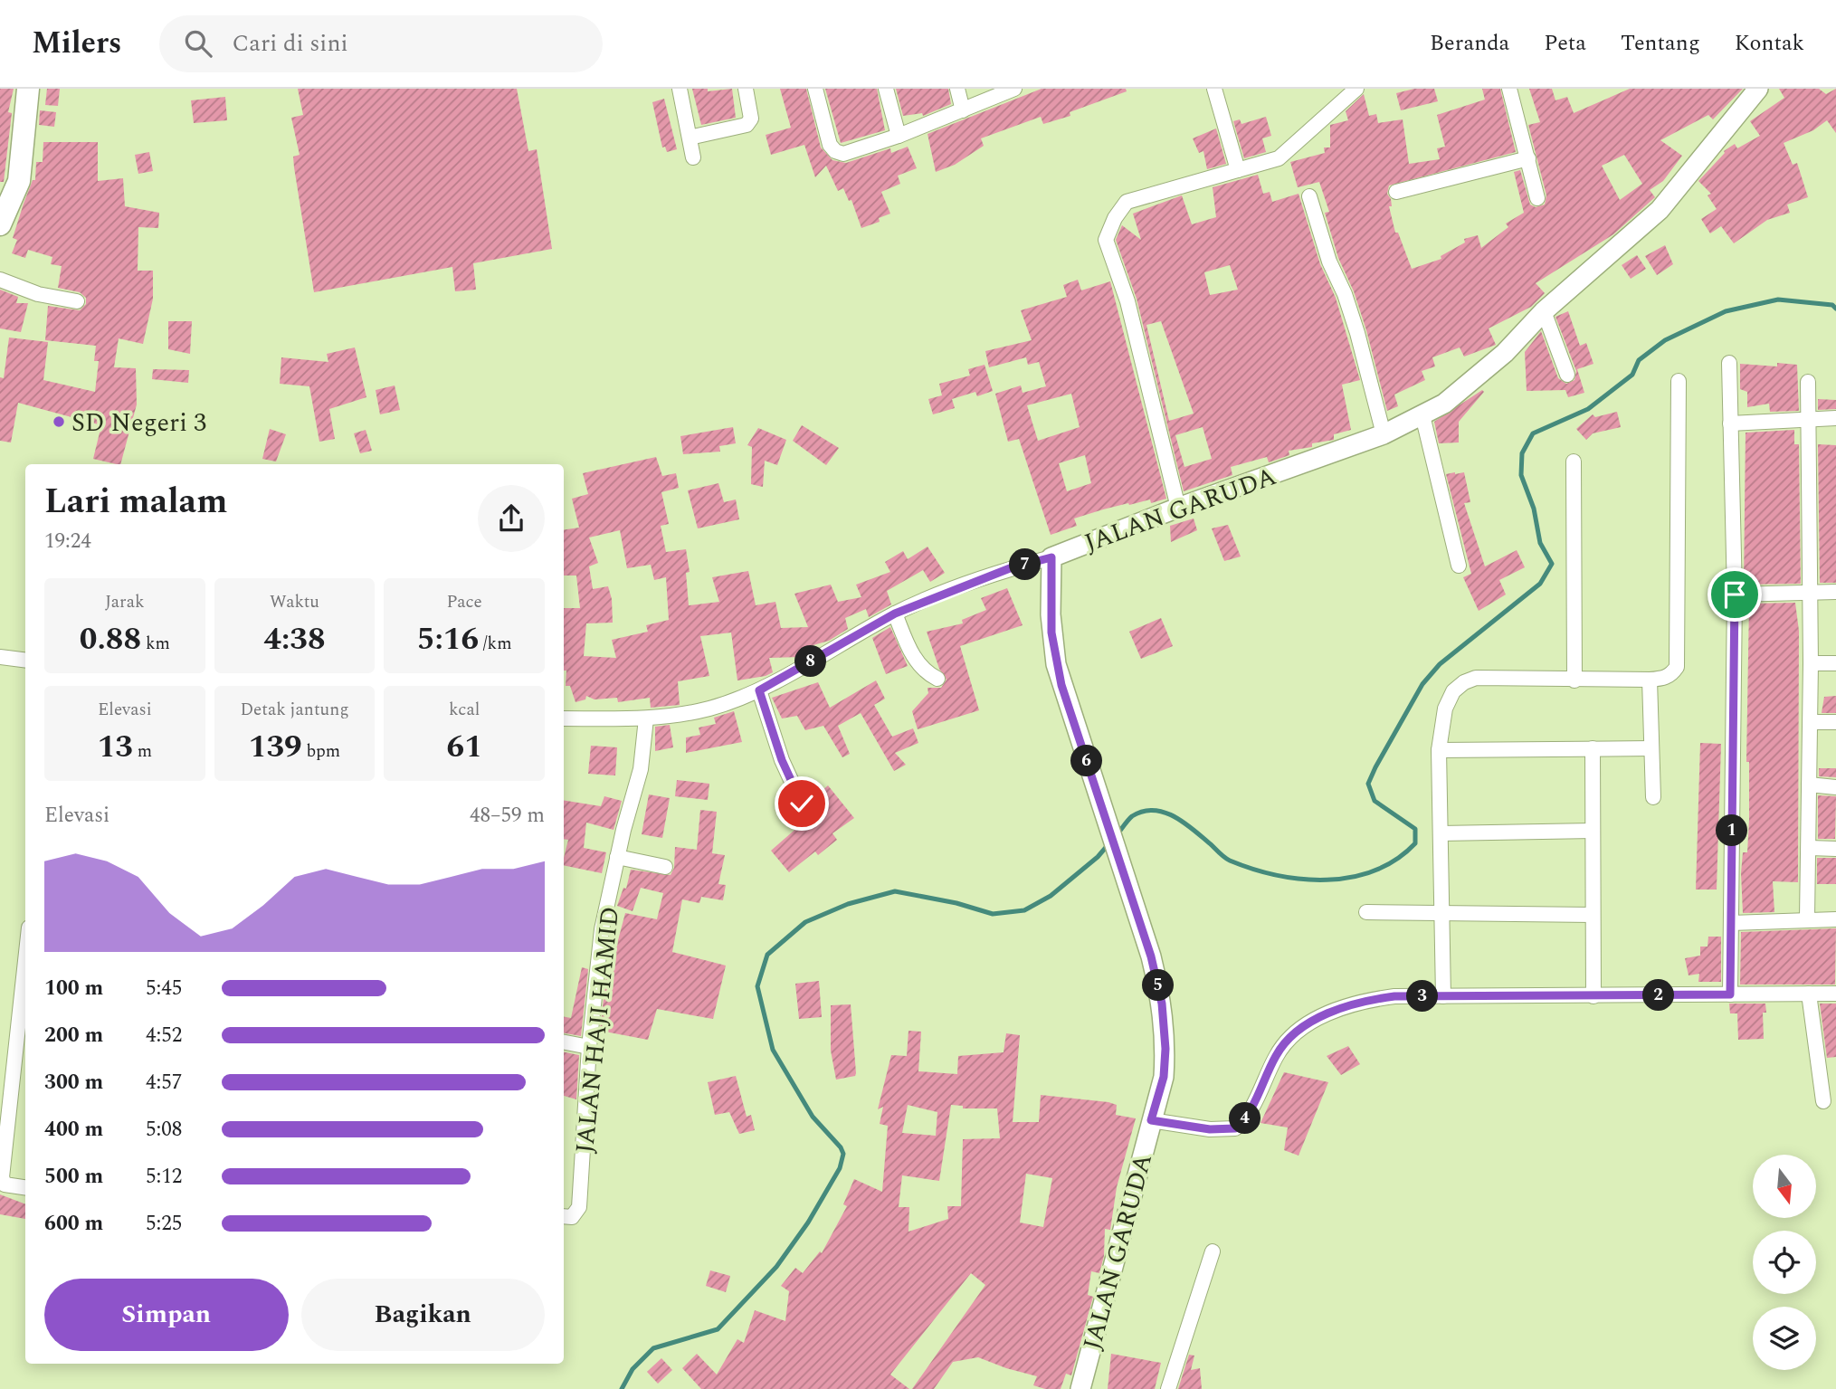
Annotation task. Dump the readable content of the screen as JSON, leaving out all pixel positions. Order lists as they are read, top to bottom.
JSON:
{
  "streets": {
    "street": ["JALAN GARUDA", "JALAN HAJI HAMID"]
  },
  "places": ["SD Negeri 3"],
  "north": "bottom",
  "page": {
    "header": "Milers",
    "search": "Cari di sini",
    "nav": [
      "Beranda",
      "Peta",
      "Tentang",
      "Kontak"
    ],
    "heading": ["Lari malam", "19:24"],
    "pins": [
      "7",
      "8",
      "6",
      "1",
      "5",
      "2",
      "3",
      "4"
    ],
    "stats": [
      ["Jarak", "0.88 km"],
      ["Waktu", "4:38"],
      ["Pace", "5:16 /km"],
      ["Elevasi", "13 m"],
      ["Detak jantung", "139 bpm"],
      ["kcal", "61"]
    ],
    "chart": ["Elevasi", "48–59 m"],
    "list": [
      {
        "name": "100 m",
        "note": "5:45"
      },
      {
        "name": "200 m",
        "note": "4:52"
      },
      {
        "name": "300 m",
        "note": "4:57"
      },
      {
        "name": "400 m",
        "note": "5:08"
      },
      {
        "name": "500 m",
        "note": "5:12"
      },
      {
        "name": "600 m",
        "note": "5:25"
      }
    ],
    "buttons": ["Simpan", "Bagikan"]
  }
}
